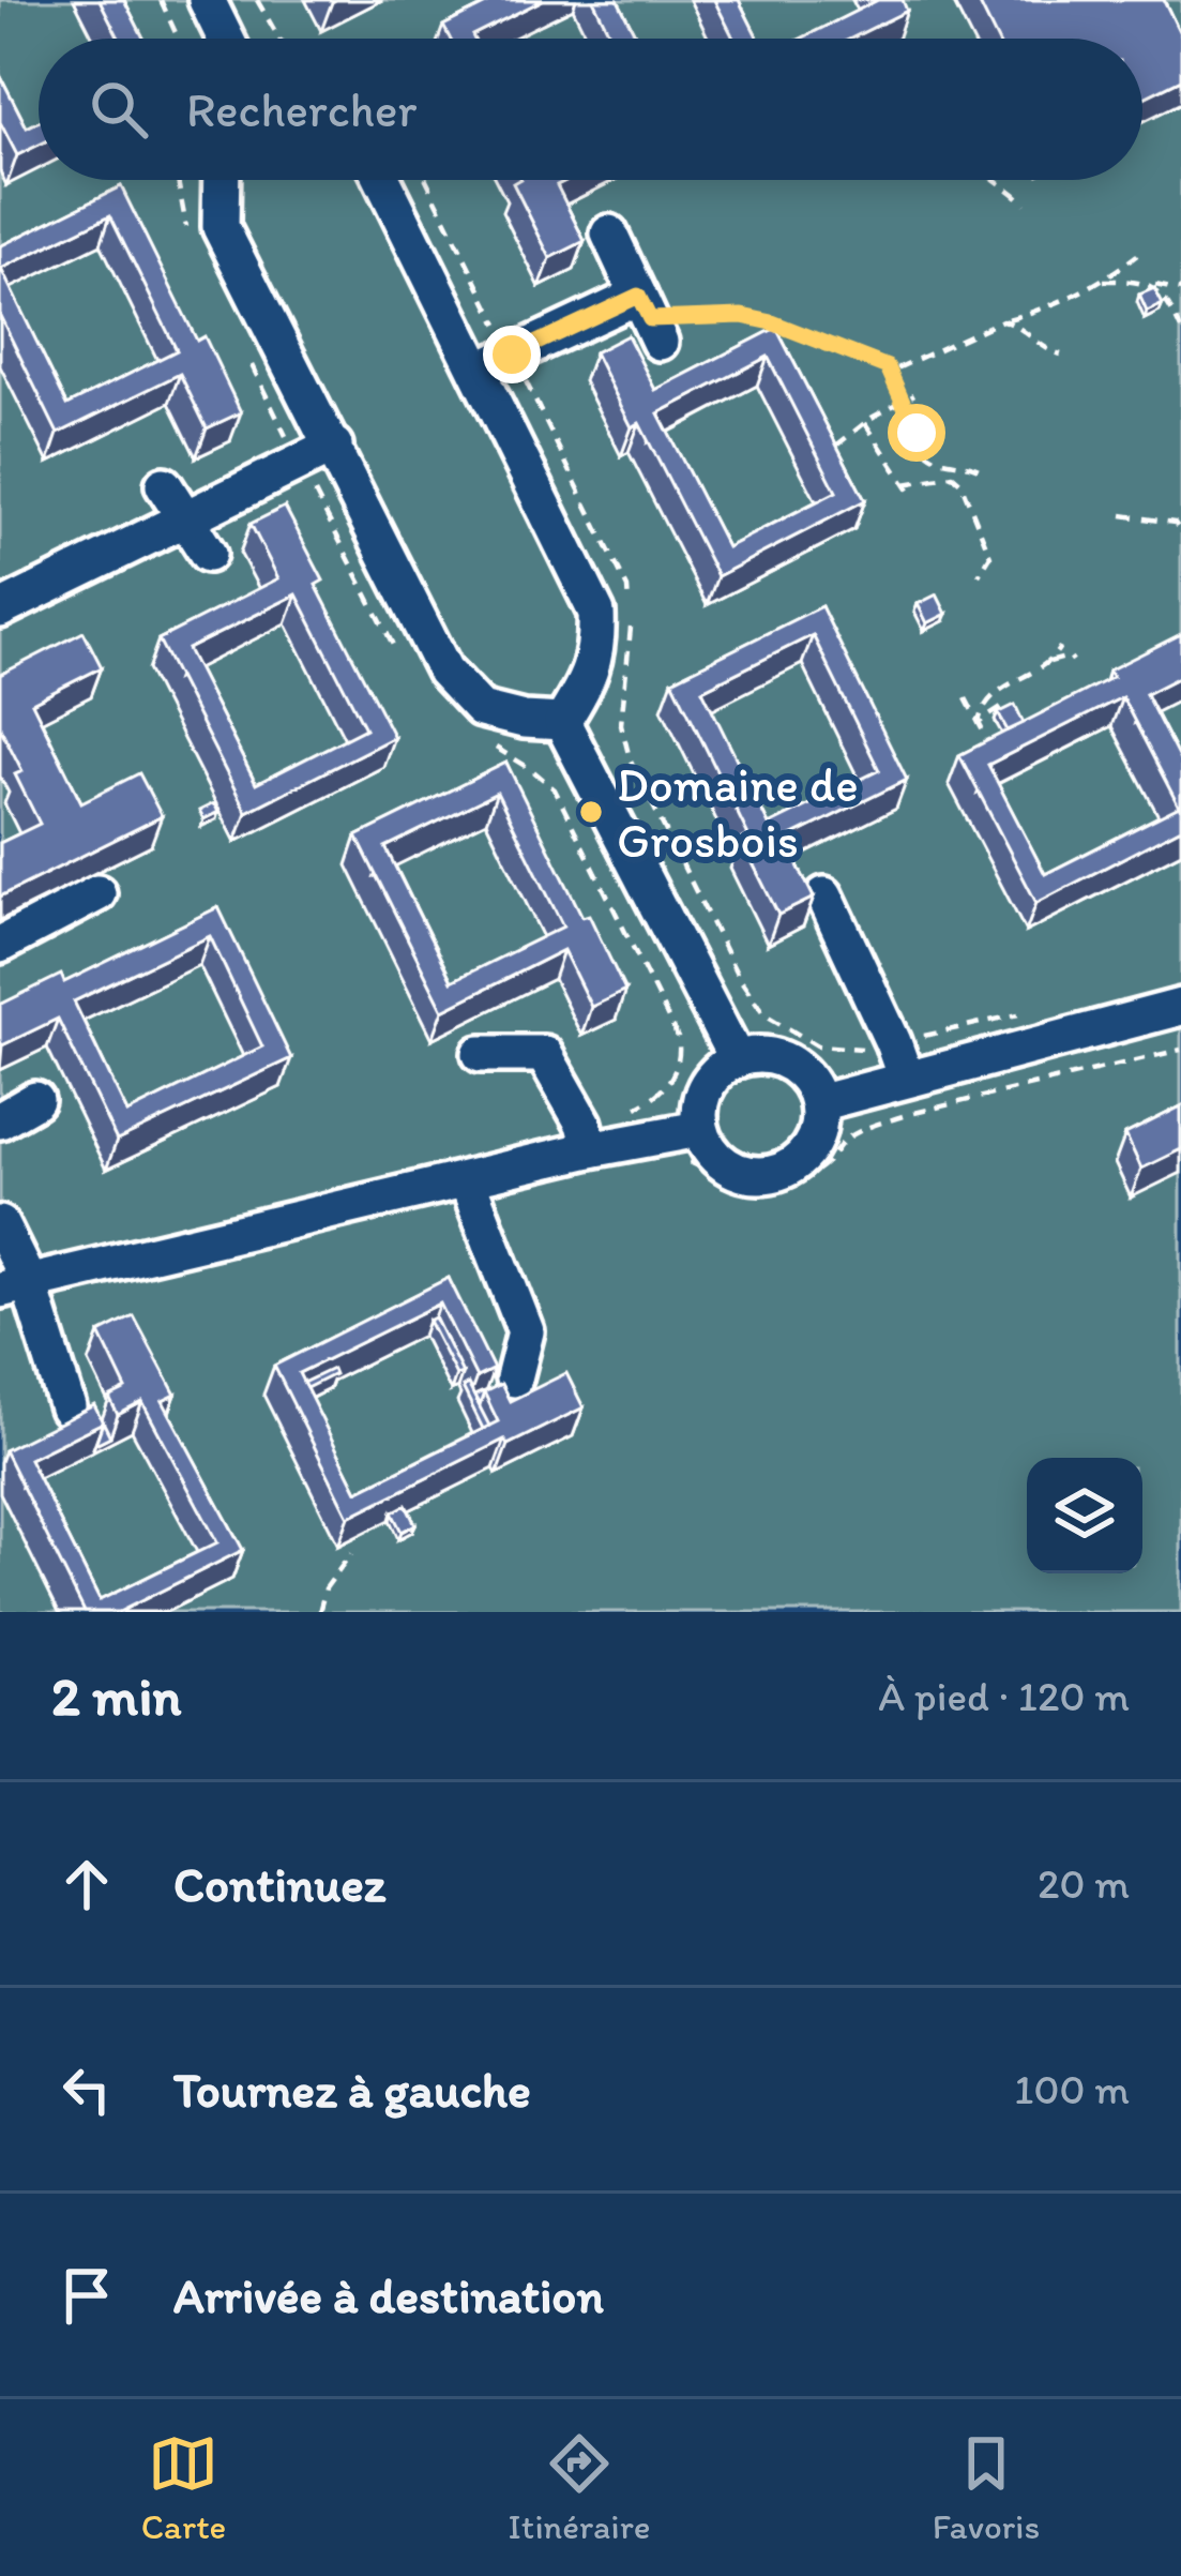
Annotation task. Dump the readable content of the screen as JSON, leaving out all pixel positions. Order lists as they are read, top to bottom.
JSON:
{
  "places": ["Domaine de Grosbois"],
  "page": {
    "search": "Rechercher",
    "heading": ["2 min", "À pied · 120 m"],
    "list": [
      ["Continuez", "20 m"],
      ["Tournez à gauche", "100 m"],
      "Arrivée à destination"
    ],
    "nav": ["Carte", "Itinéraire", "Favoris"]
  }
}
